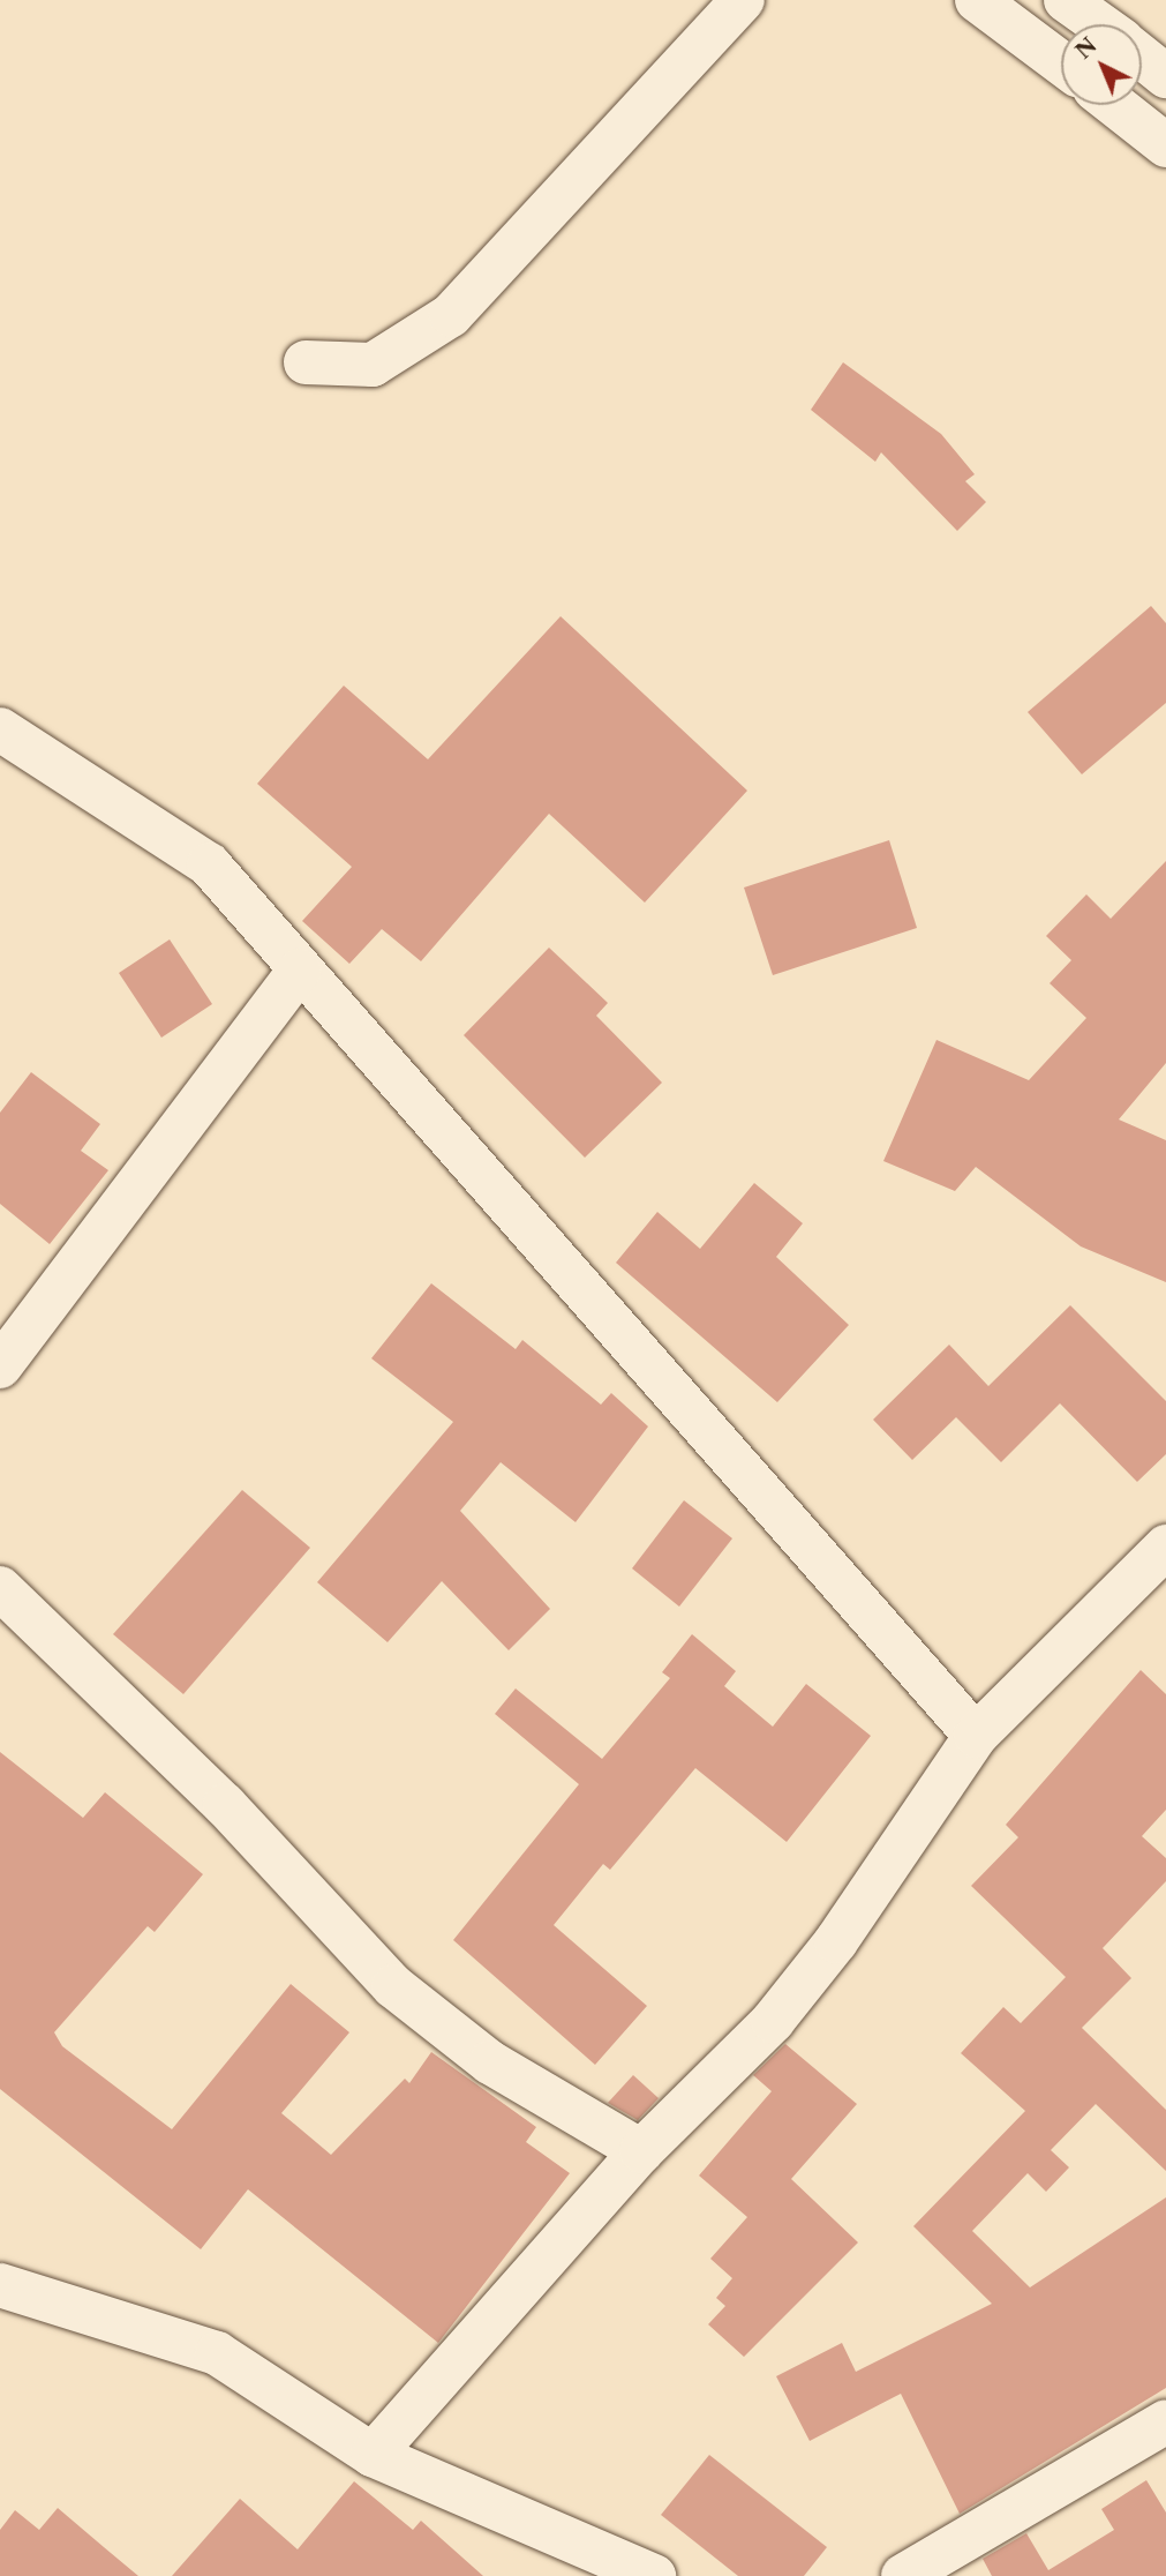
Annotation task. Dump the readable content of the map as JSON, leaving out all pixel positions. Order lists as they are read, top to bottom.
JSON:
{
  "north": "top left"
}
